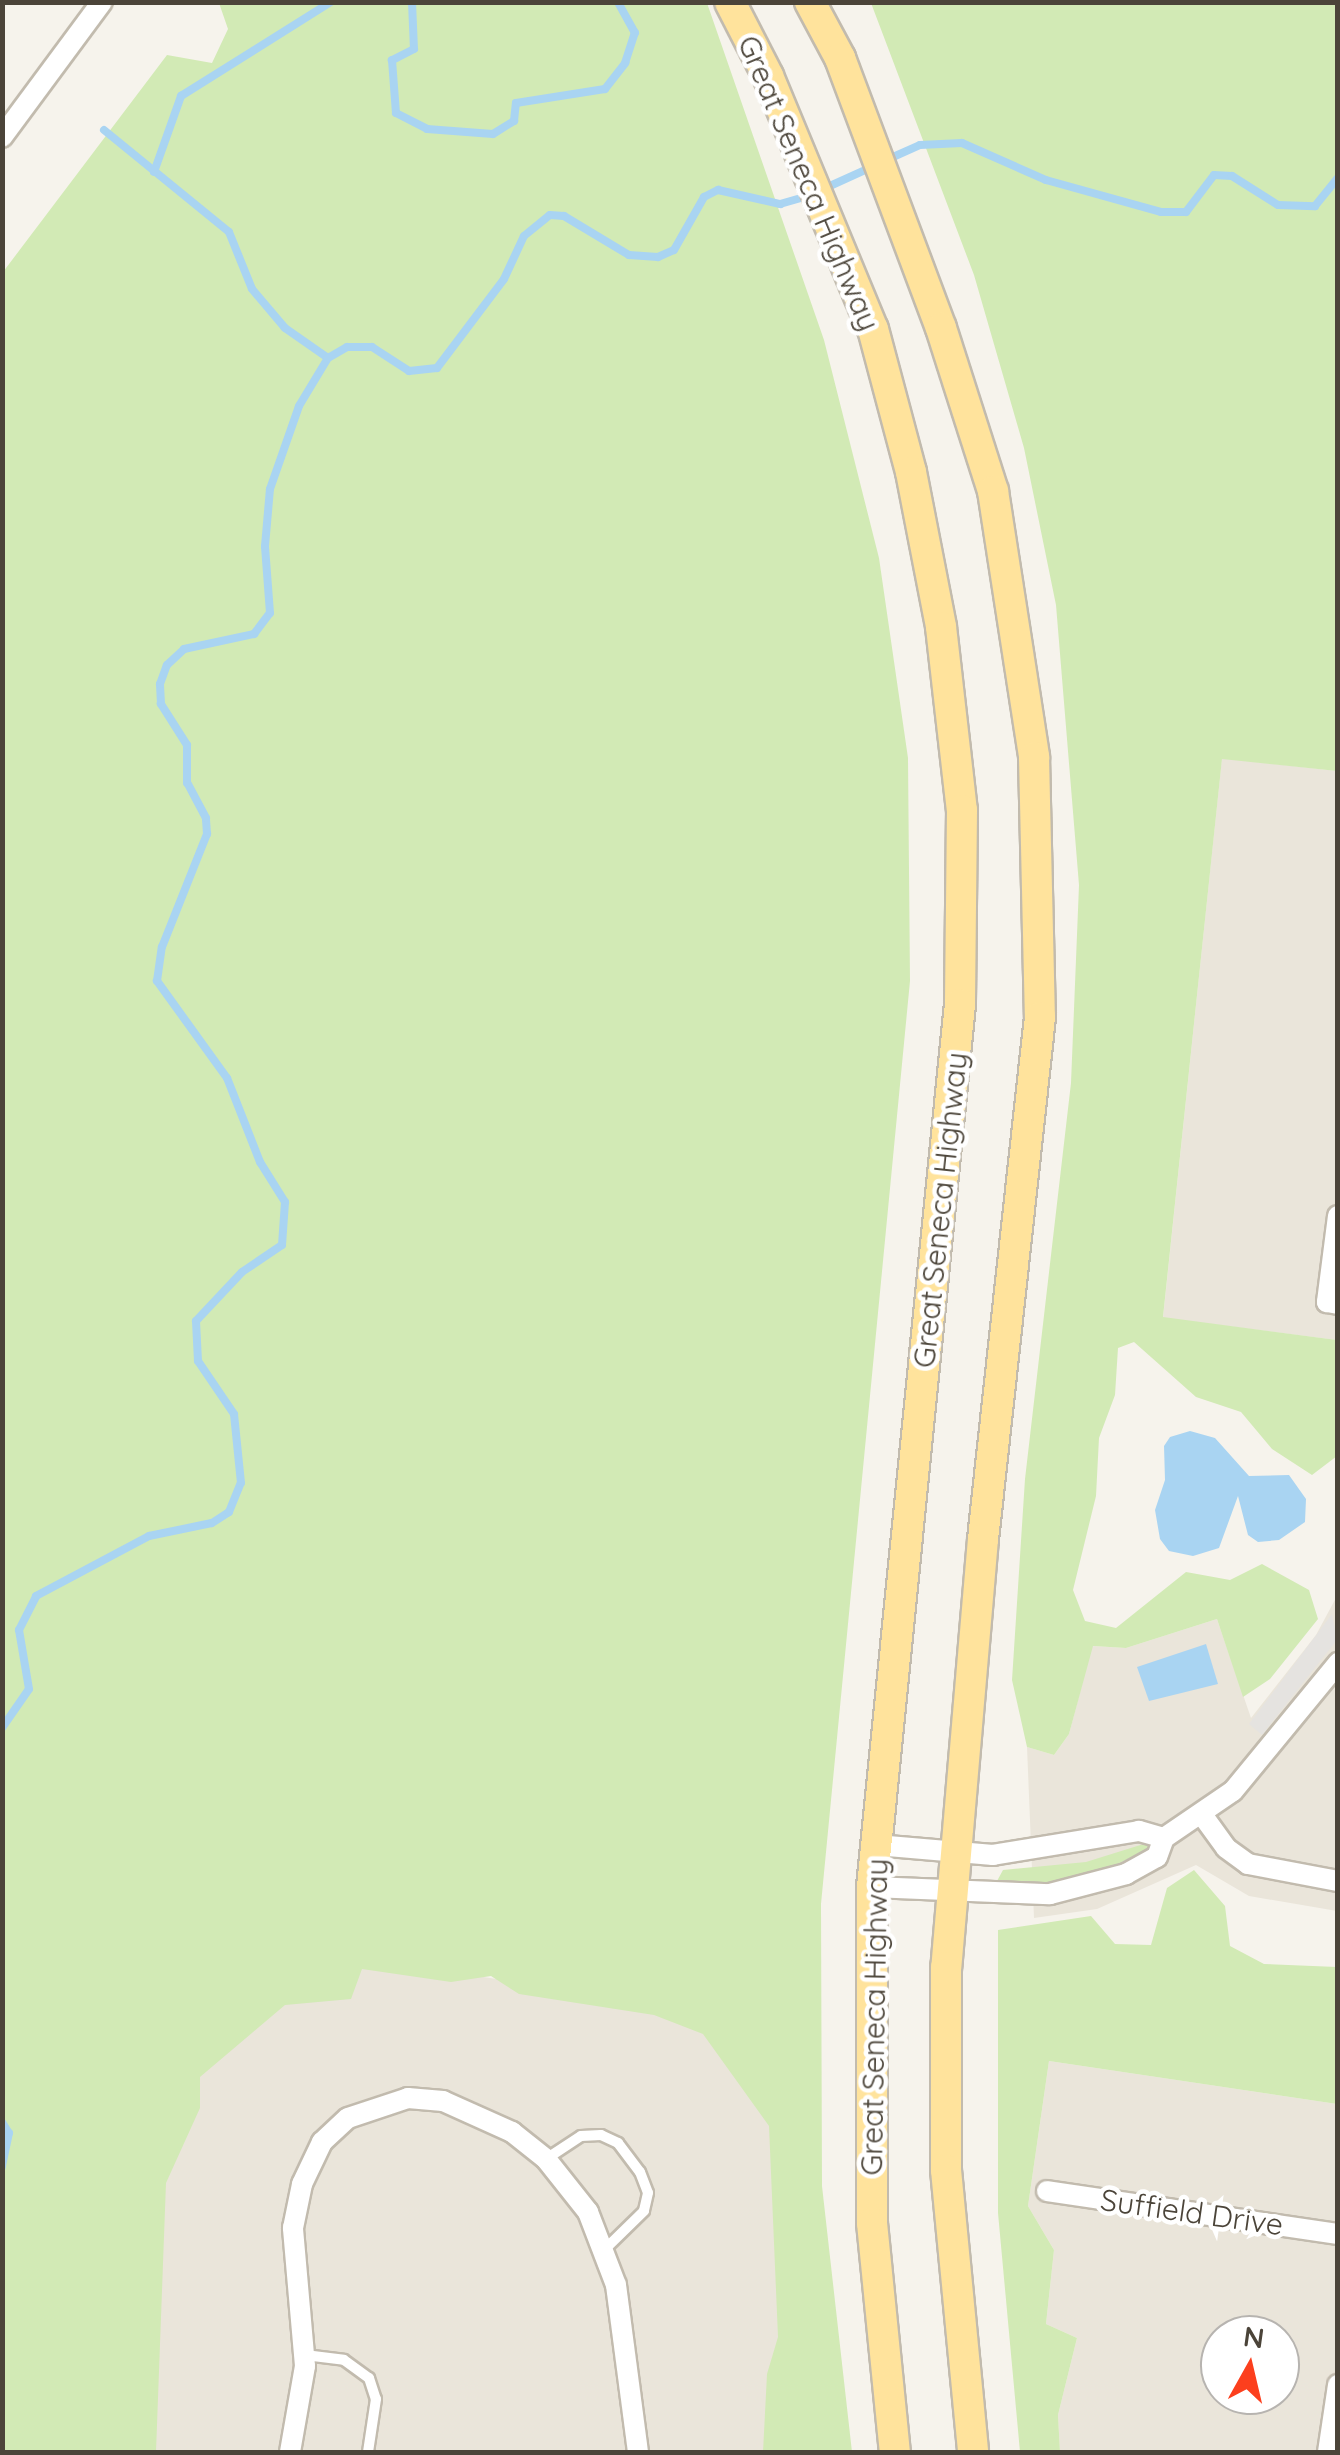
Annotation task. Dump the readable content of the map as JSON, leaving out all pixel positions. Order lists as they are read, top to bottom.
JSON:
{
  "streets": {
    "main road": ["Great Seneca Highway"],
    "street": ["Suffield Drive"]
  },
  "north": "top"
}
